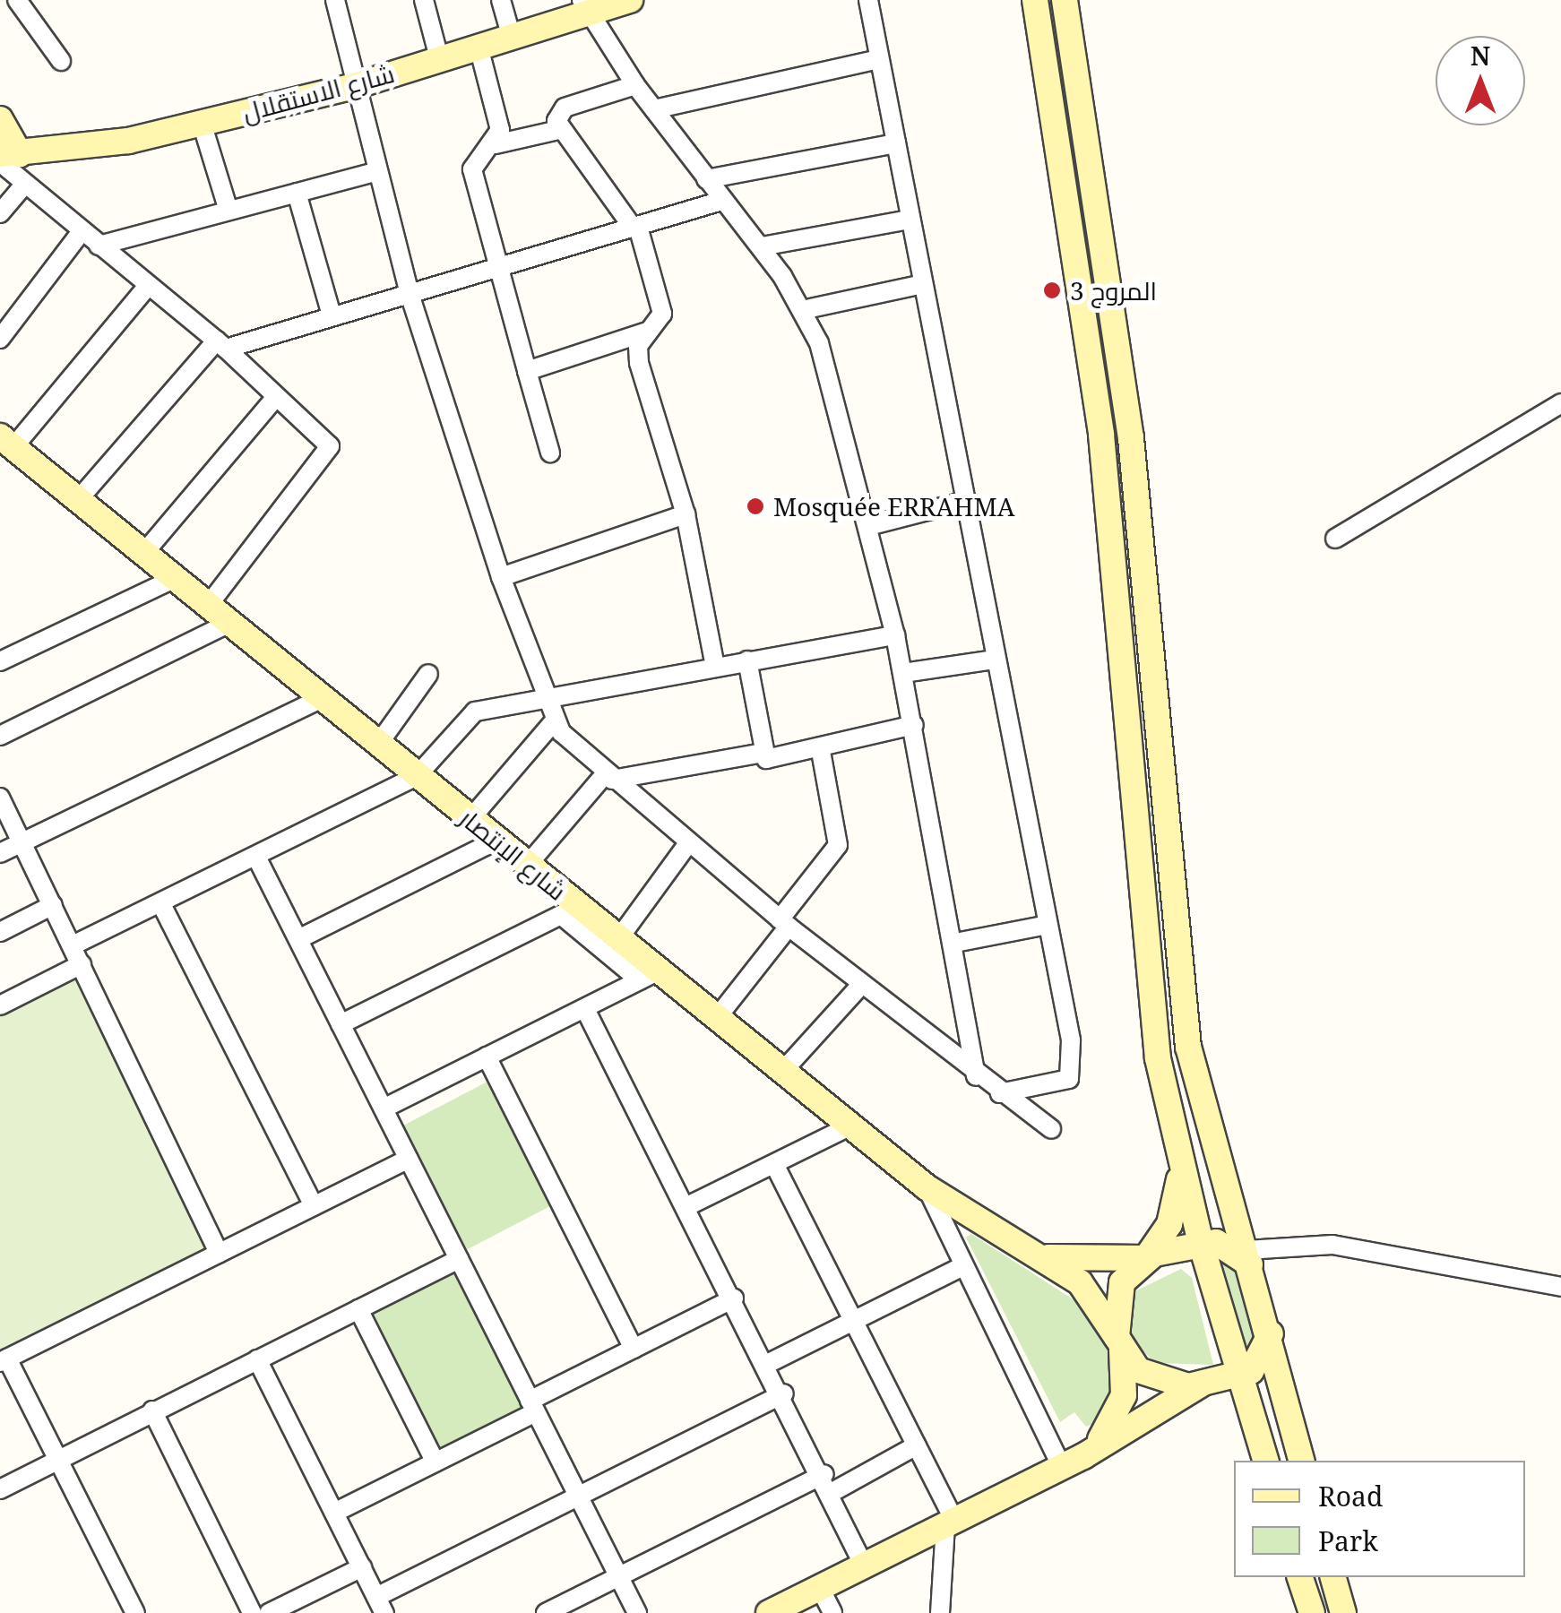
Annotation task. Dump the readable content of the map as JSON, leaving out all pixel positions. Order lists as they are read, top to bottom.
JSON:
{
  "streets": {
    "main road": ["شارع الاستقلال", "شارع الإنتصار"]
  },
  "places": ["المروج 3", "Mosquée ERRAHMA"],
  "legend": ["Road", "Park"],
  "north": "top"
}
